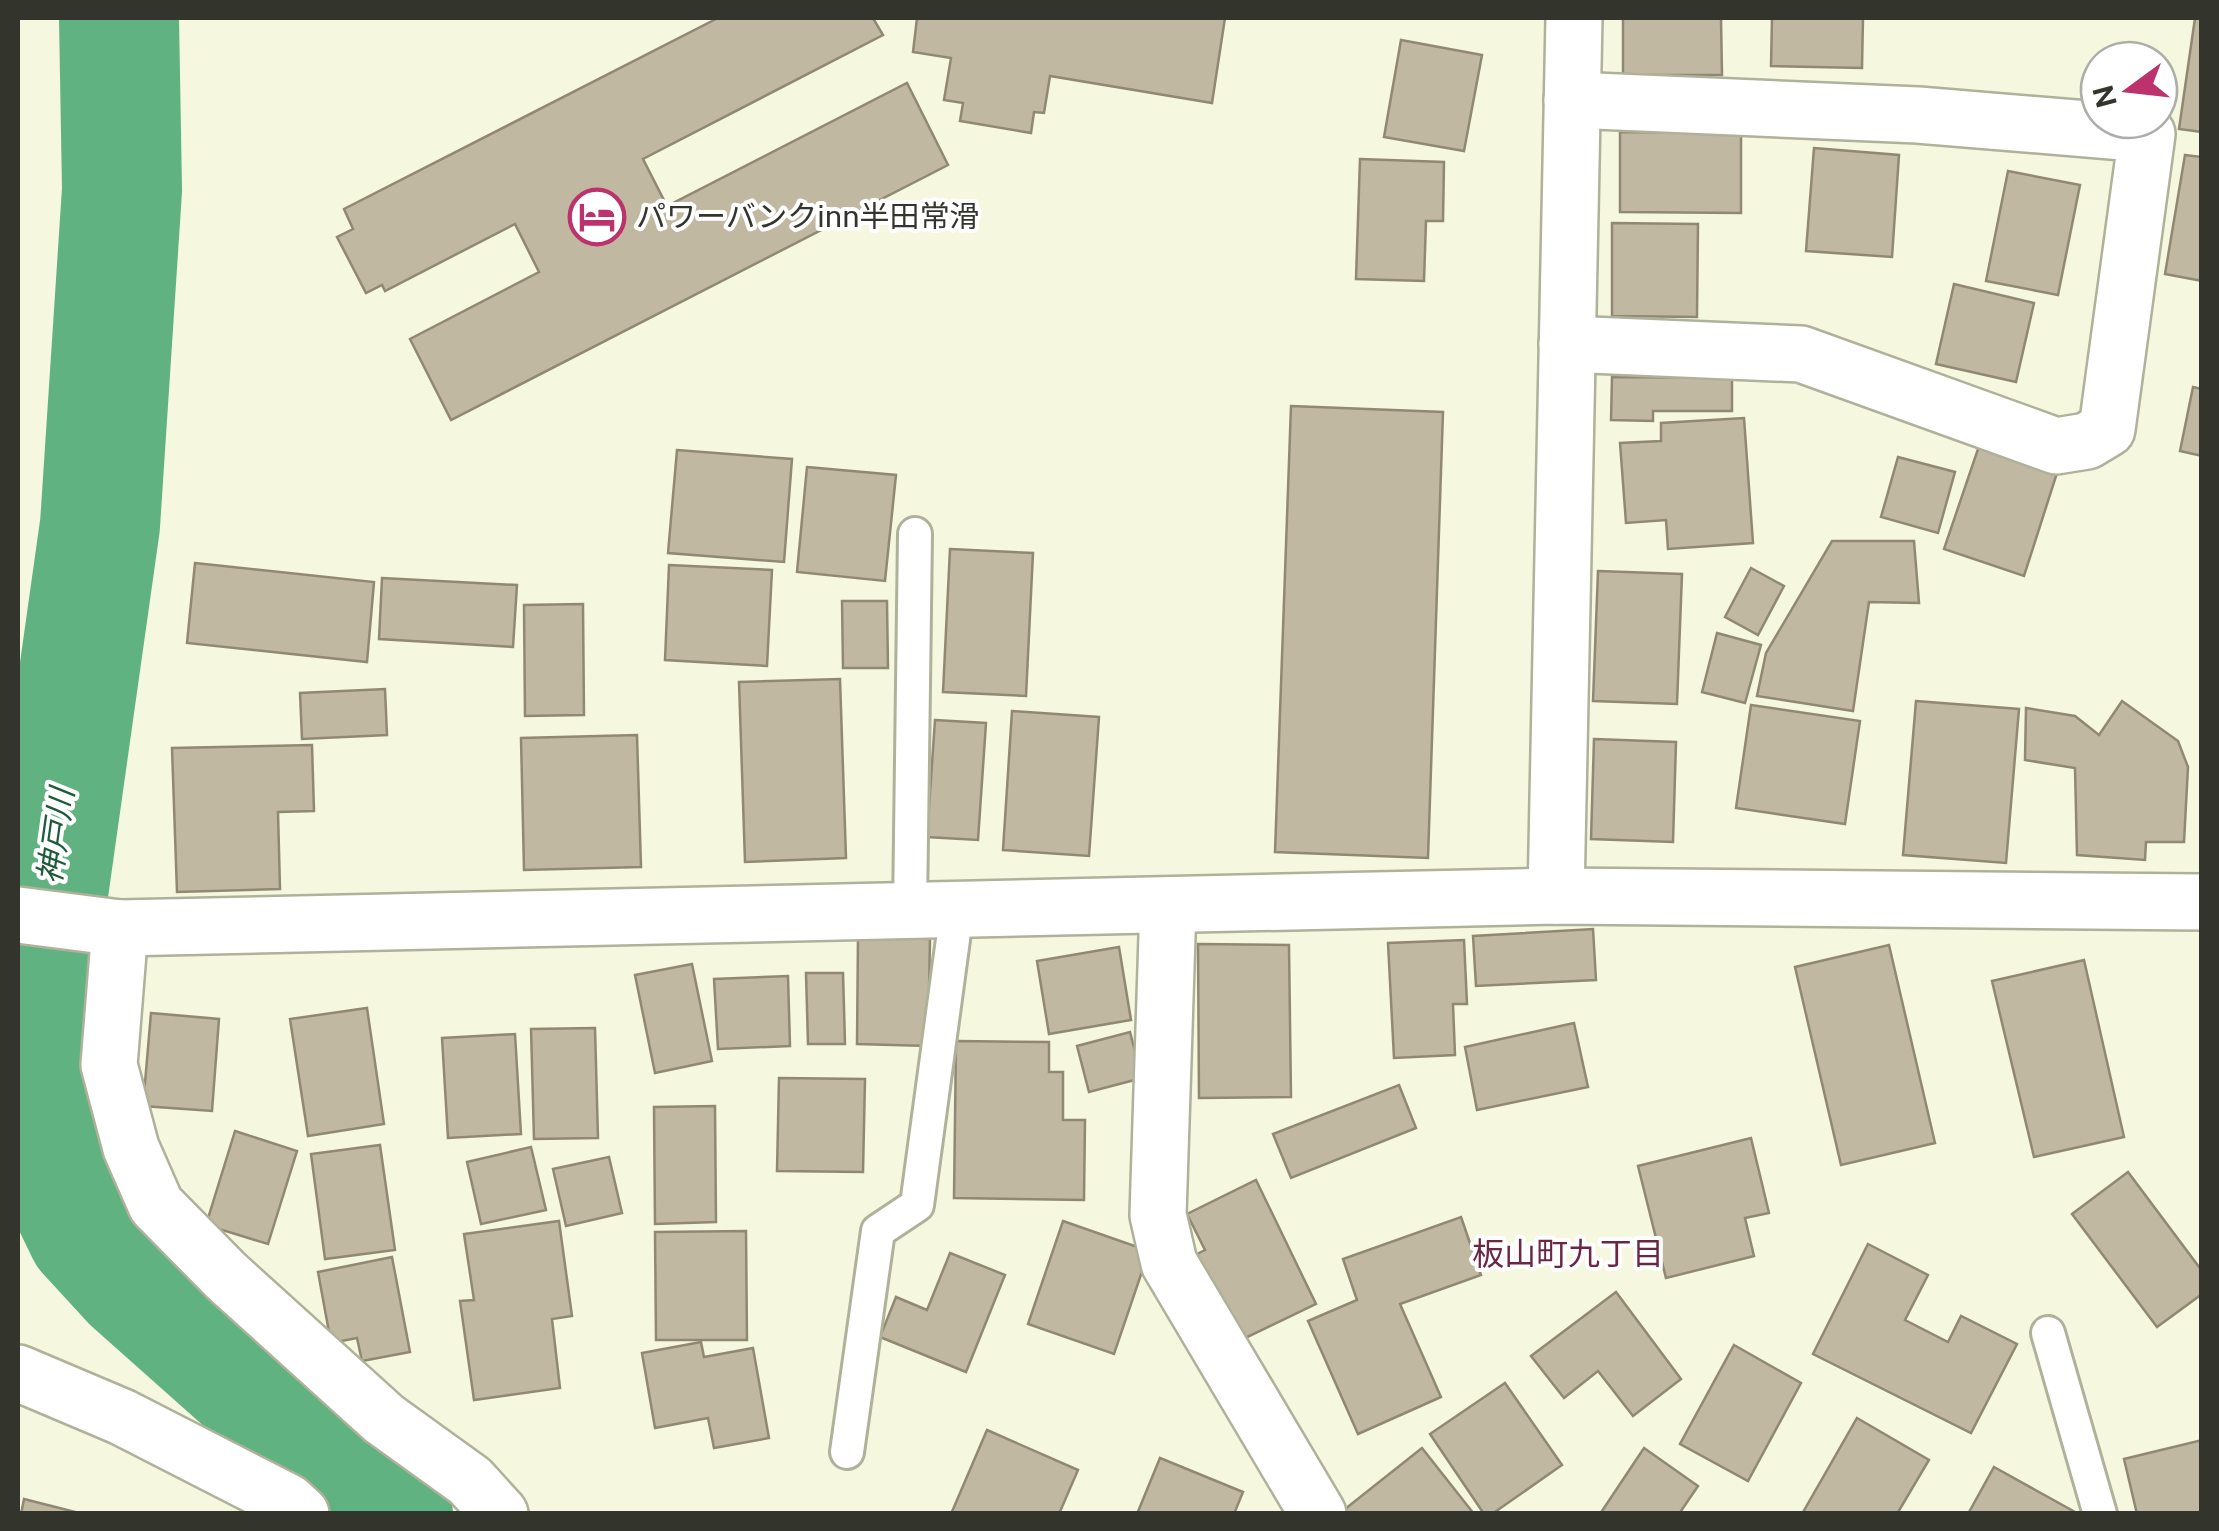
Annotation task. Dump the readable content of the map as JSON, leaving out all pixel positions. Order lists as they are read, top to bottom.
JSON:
{
  "districts": ["板山町九丁目"],
  "water": ["神戸川"],
  "places": {
    "hotel": ["パワーバンクinn半田常滑"]
  },
  "north": "left"
}
